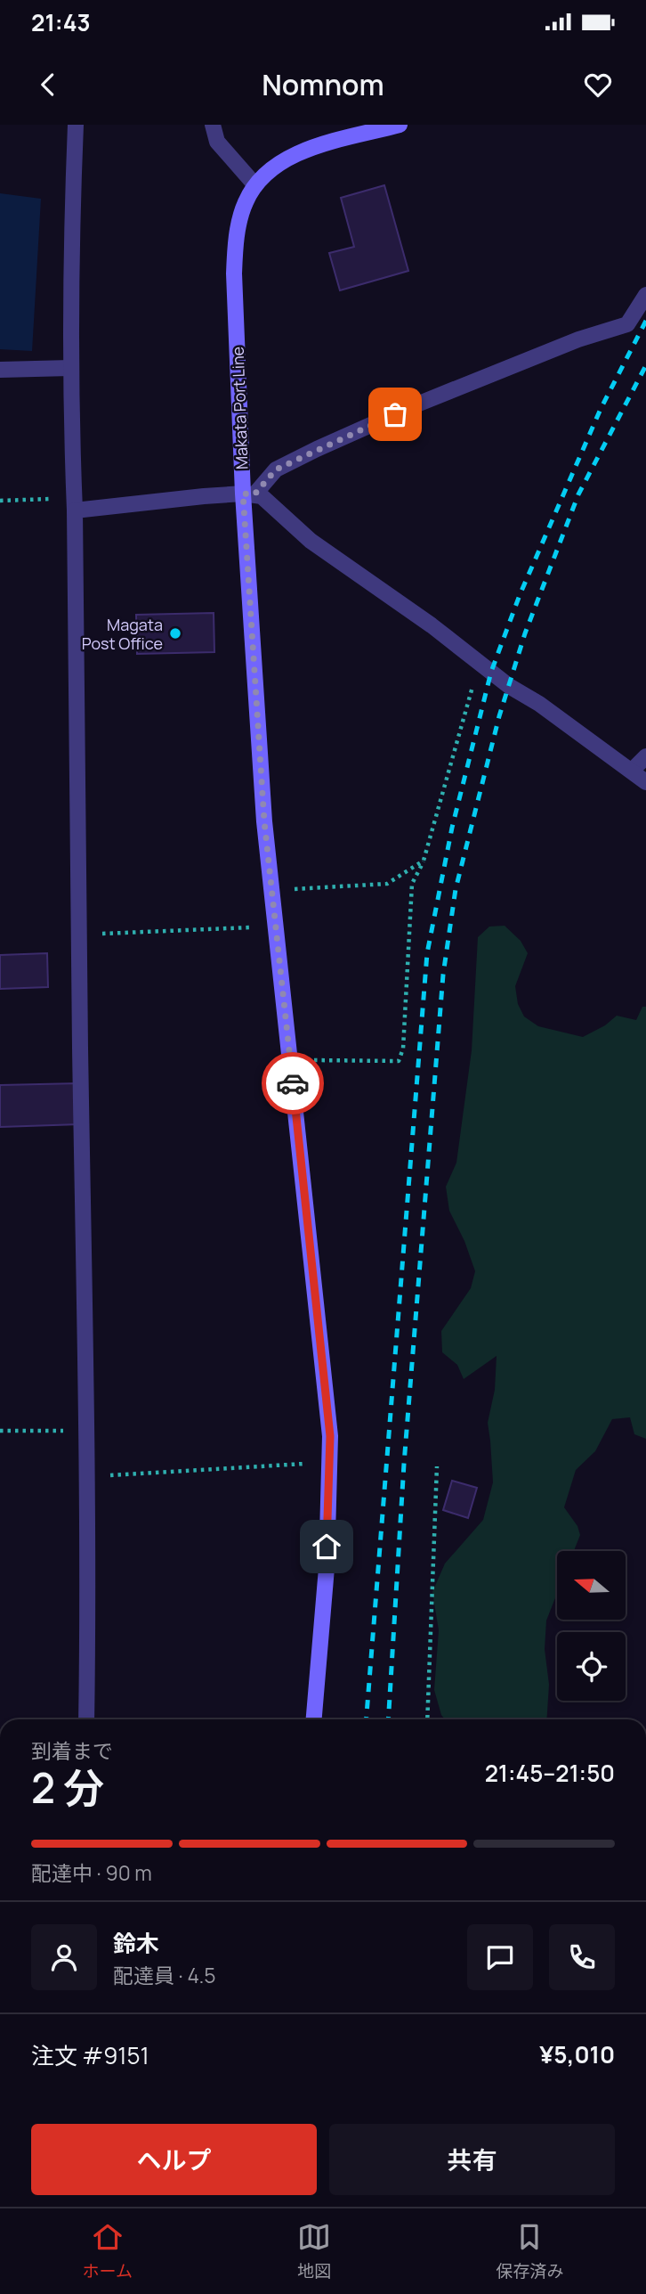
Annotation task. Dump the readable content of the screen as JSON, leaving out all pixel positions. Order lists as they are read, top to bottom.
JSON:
{
  "streets": {
    "main road": ["Makata Port Line"]
  },
  "places": ["Magata Post Office"],
  "north": "left",
  "page": {
    "status": "21:43",
    "header": "Nomnom",
    "heading": ["2 分", "到着まで", "21:45–21:50"],
    "panel": [
      "鈴木",
      "配達員 · 4.5",
      "注文 #9151",
      "¥5,010"
    ],
    "bar": "配達中 · 90 m",
    "buttons": ["ヘルプ", "共有"],
    "tabs": ["ホーム", "地図", "保存済み"]
  }
}
